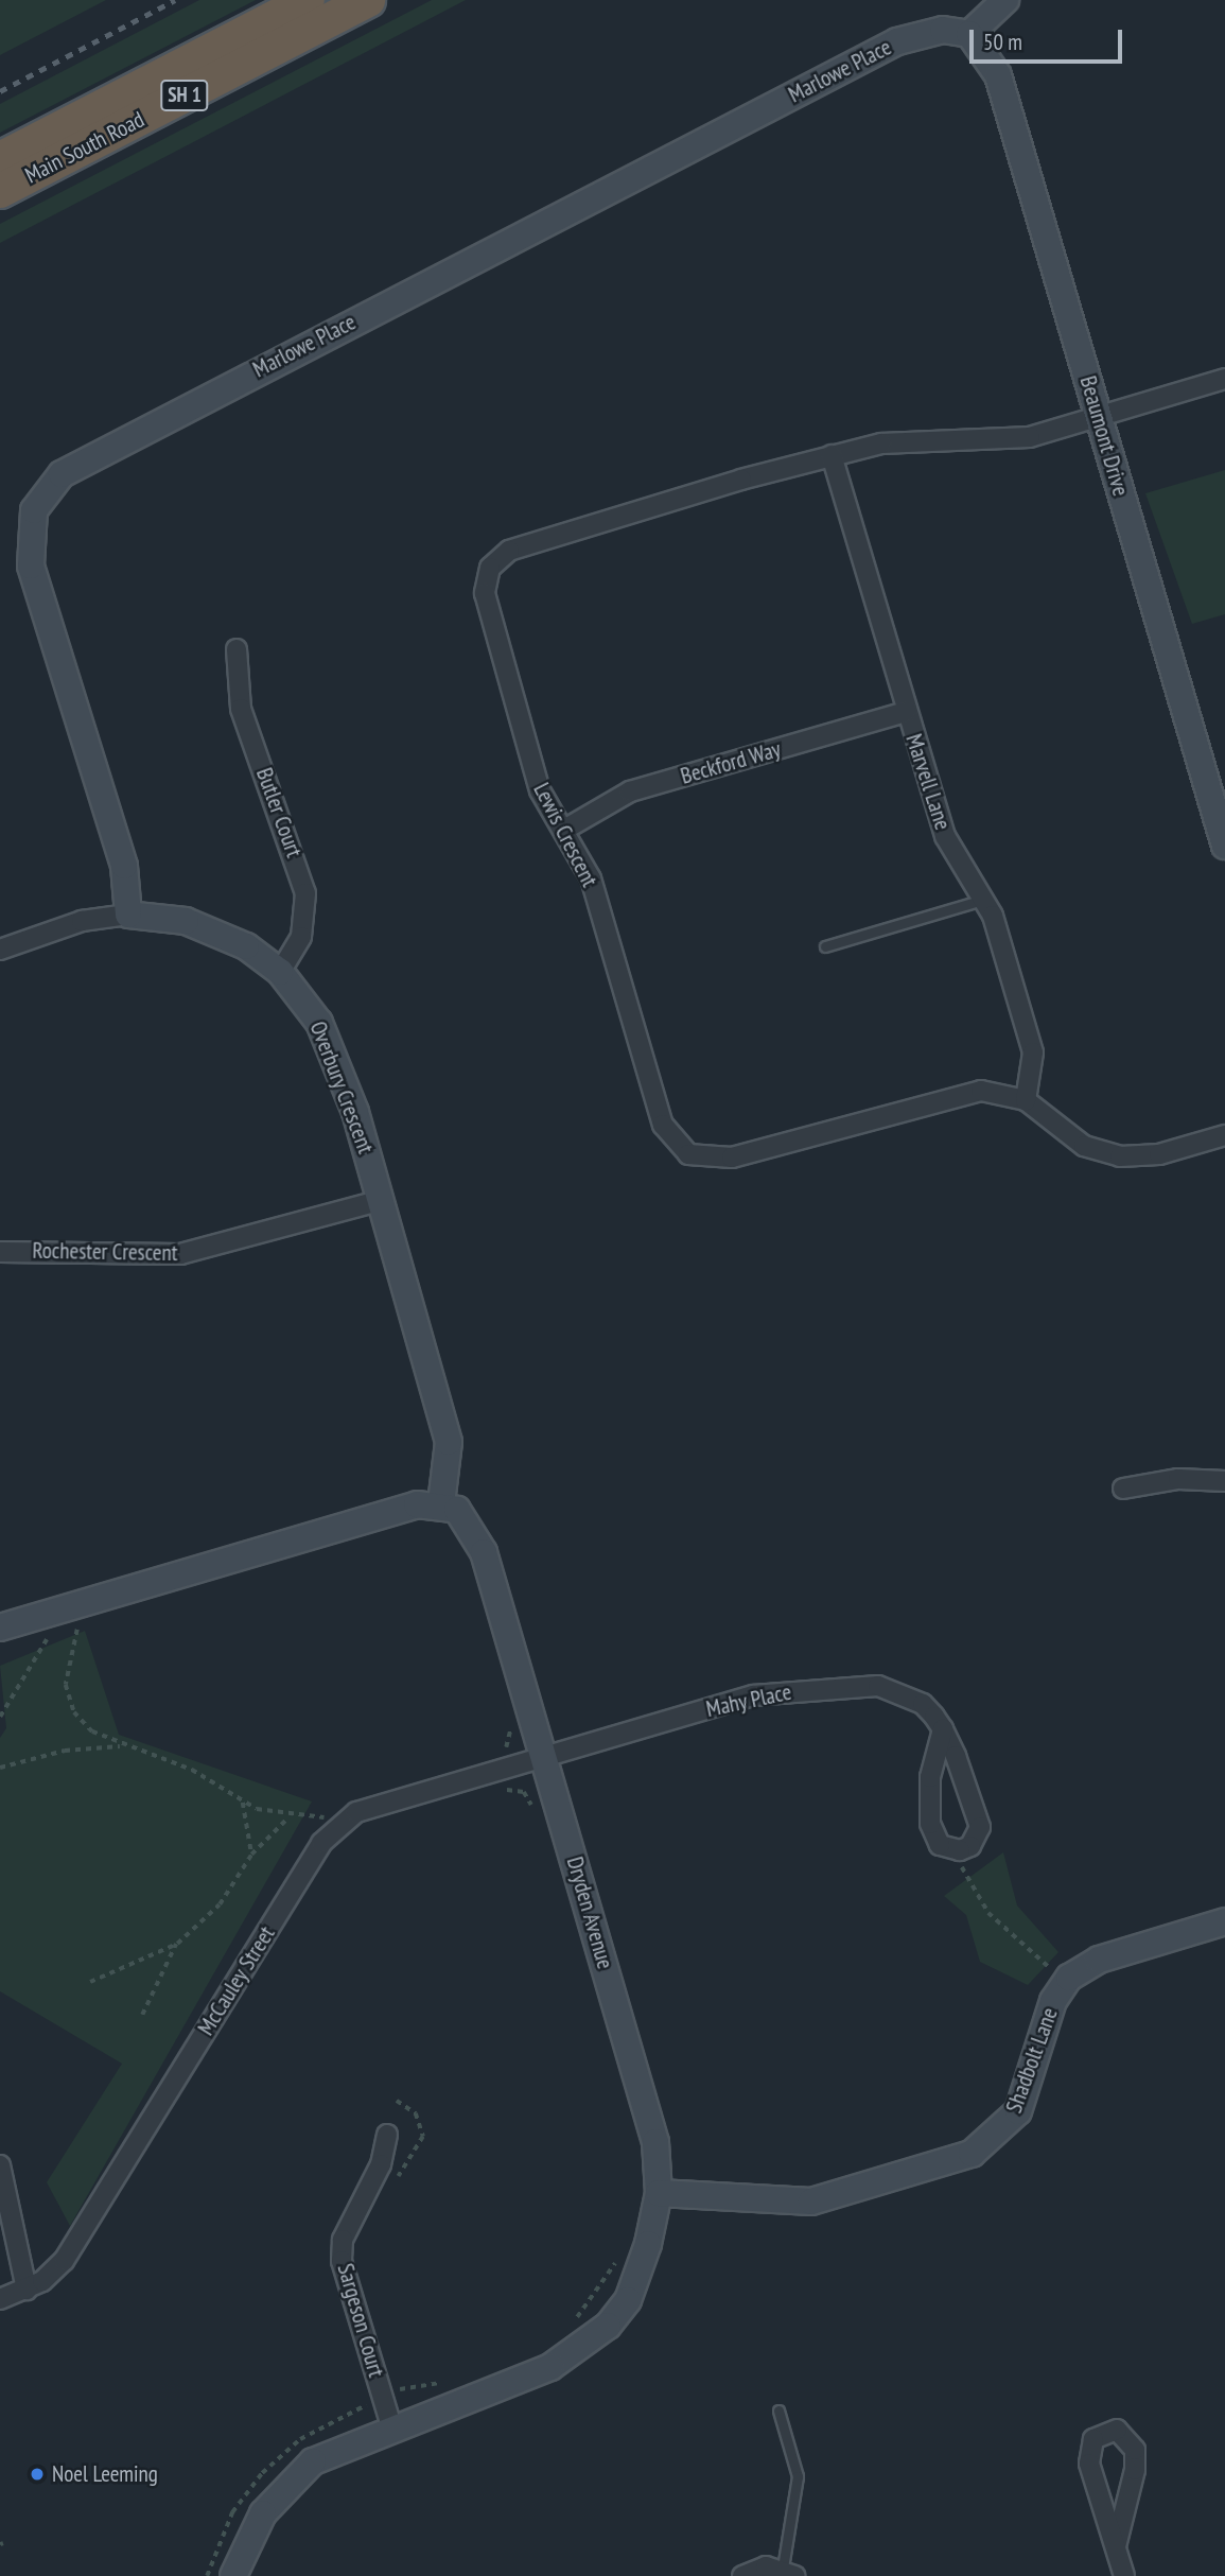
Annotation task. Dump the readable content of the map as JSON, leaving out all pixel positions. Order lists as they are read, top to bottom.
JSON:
{
  "streets": {
    "highway": ["SH 1", "Main South Road"],
    "street": [
      "Marlowe Place",
      "Beaumont Drive",
      "Beckford Way",
      "Marvell Lane",
      "Butler Court",
      "Lewis Crescent",
      "Overbury Crescent",
      "Rochester Crescent",
      "Mahy Place",
      "Dryden Avenue",
      "McCauley Street",
      "Shadbolt Lane",
      "Sargeson Court"
    ]
  },
  "crossings": [
    ["Marlowe Place", "Beaumont Drive"],
    ["Marlowe Place", "Overbury Crescent"],
    ["Beaumont Drive", "Lewis Crescent"],
    ["Beckford Way", "Marvell Lane"],
    ["Beckford Way", "Lewis Crescent"],
    ["Marvell Lane", "Lewis Crescent"],
    ["Butler Court", "Overbury Crescent"],
    ["Overbury Crescent", "Rochester Crescent"],
    ["Overbury Crescent", "Dryden Avenue"],
    ["Mahy Place", "Dryden Avenue"],
    ["Mahy Place", "McCauley Street"],
    ["Dryden Avenue", "McCauley Street"],
    ["Dryden Avenue", "Shadbolt Lane"],
    ["Dryden Avenue", "Sargeson Court"]
  ],
  "places": ["Noel Leeming"],
  "scale_bar": "50 m"
}
